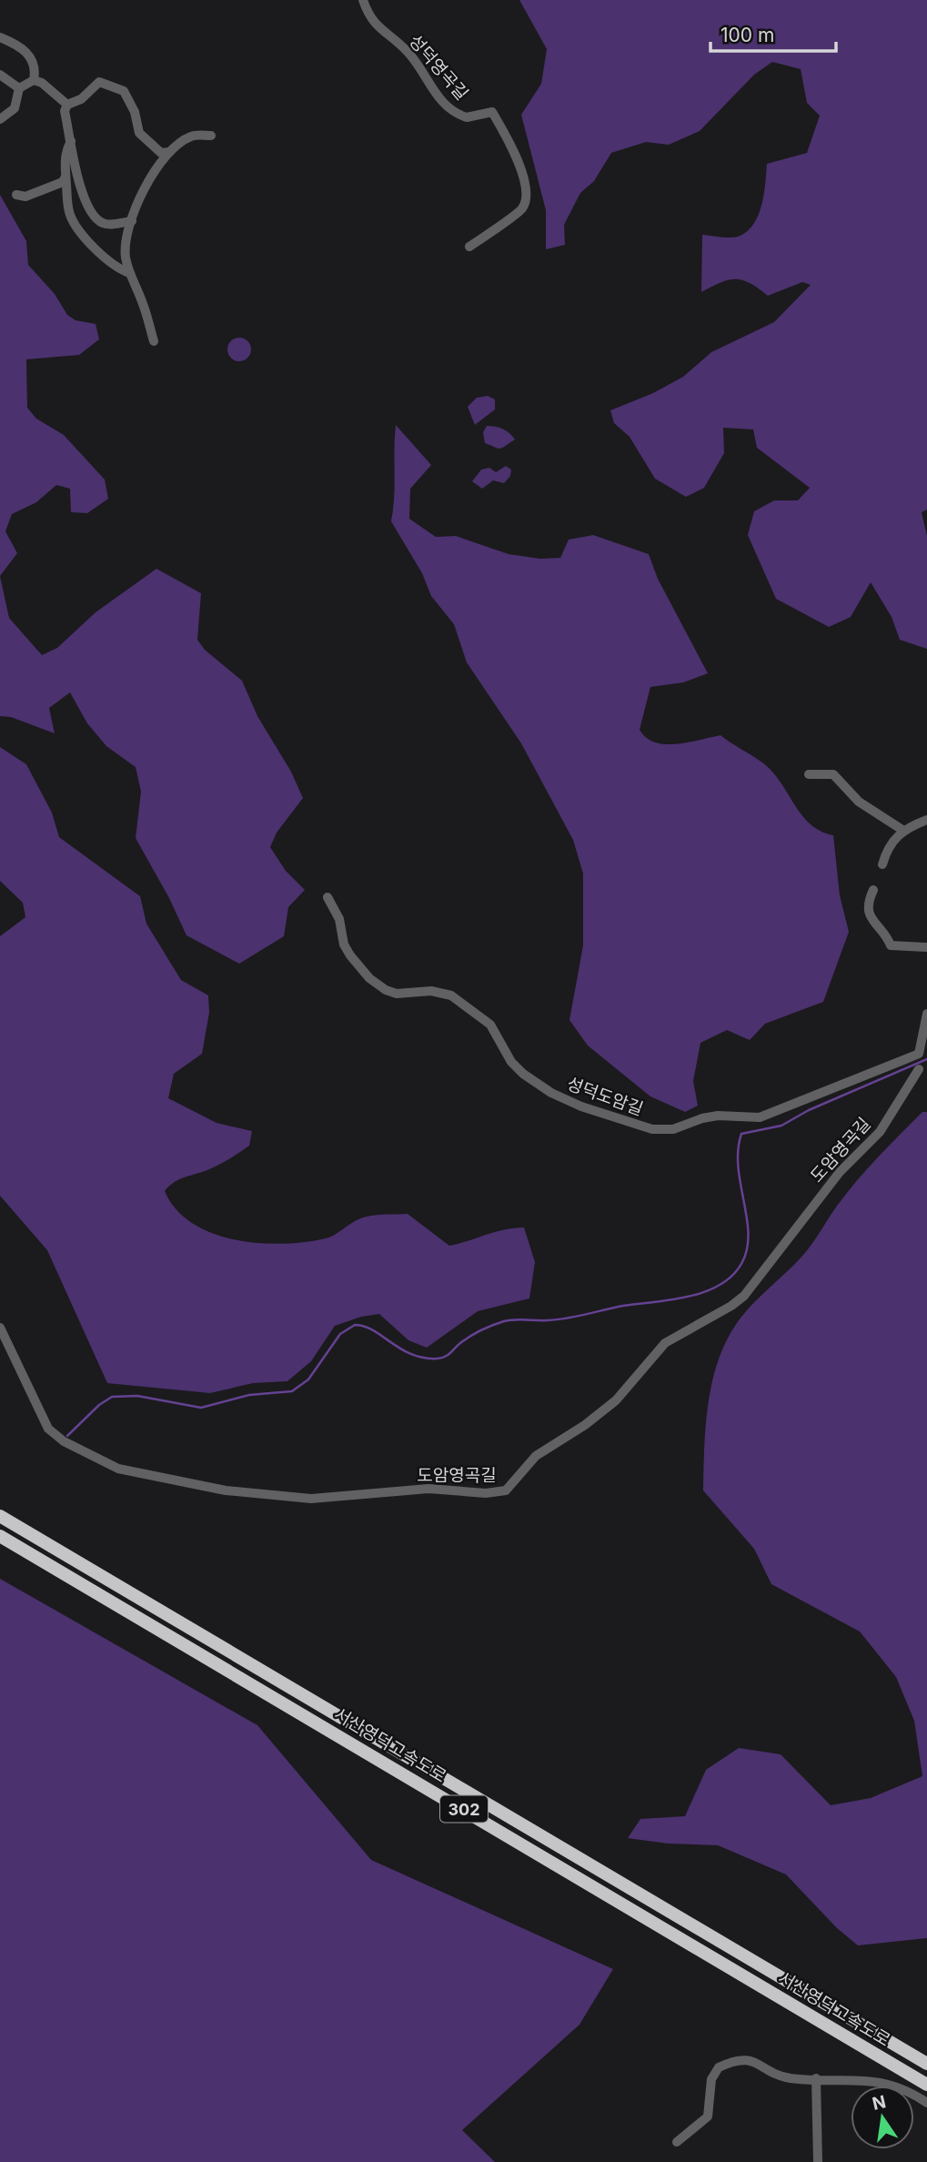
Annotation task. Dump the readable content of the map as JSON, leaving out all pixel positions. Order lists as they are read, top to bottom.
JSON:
{
  "streets": {
    "highway": ["서산영덕고속도로", "302"],
    "street": ["성덕영곡길", "성덕도암길", "도암영곡길"]
  },
  "scale_bar": "100 m",
  "north": "top"
}
